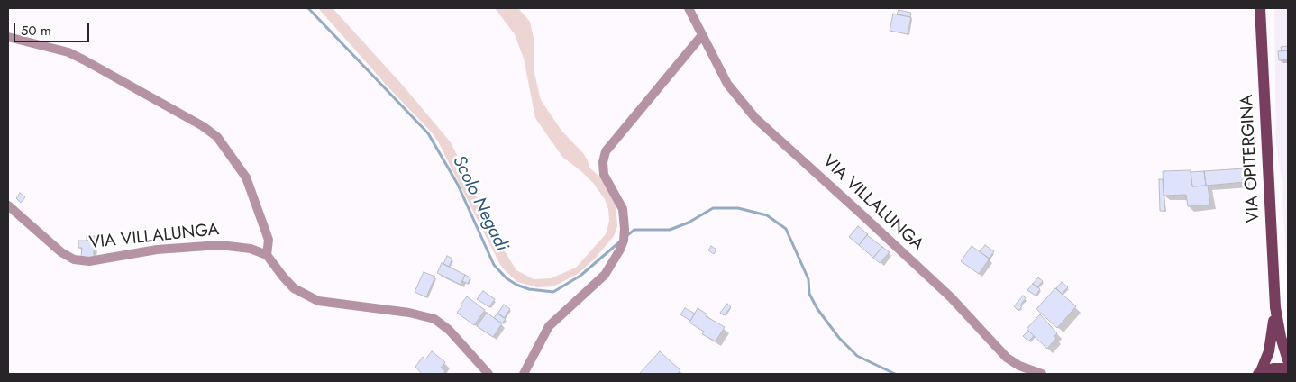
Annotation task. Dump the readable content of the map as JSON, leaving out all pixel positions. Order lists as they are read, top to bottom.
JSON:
{
  "streets": {
    "main road": ["VIA OPITERGINA"],
    "street": ["VIA VILLALUNGA"]
  },
  "water": ["Scolo Negadi"],
  "scale_bar": "50 m"
}
